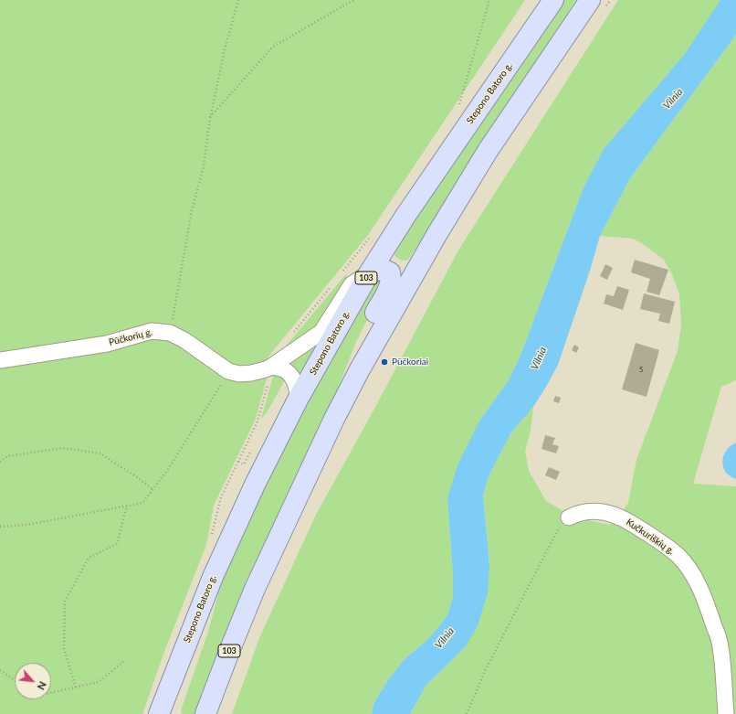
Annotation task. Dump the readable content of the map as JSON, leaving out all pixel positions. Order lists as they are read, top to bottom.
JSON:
{
  "streets": {
    "main road": ["Stepono Batoro g.", "103"],
    "street": ["Pūčkorių g.", "Kučkuriškių g."]
  },
  "crossings": [
    ["Stepono Batoro g.", "Pūčkorių g."]
  ],
  "water": ["Vilnia"],
  "places": ["Pūčkoriai"],
  "house_numbers": ["5"],
  "north": "bottom right"
}
